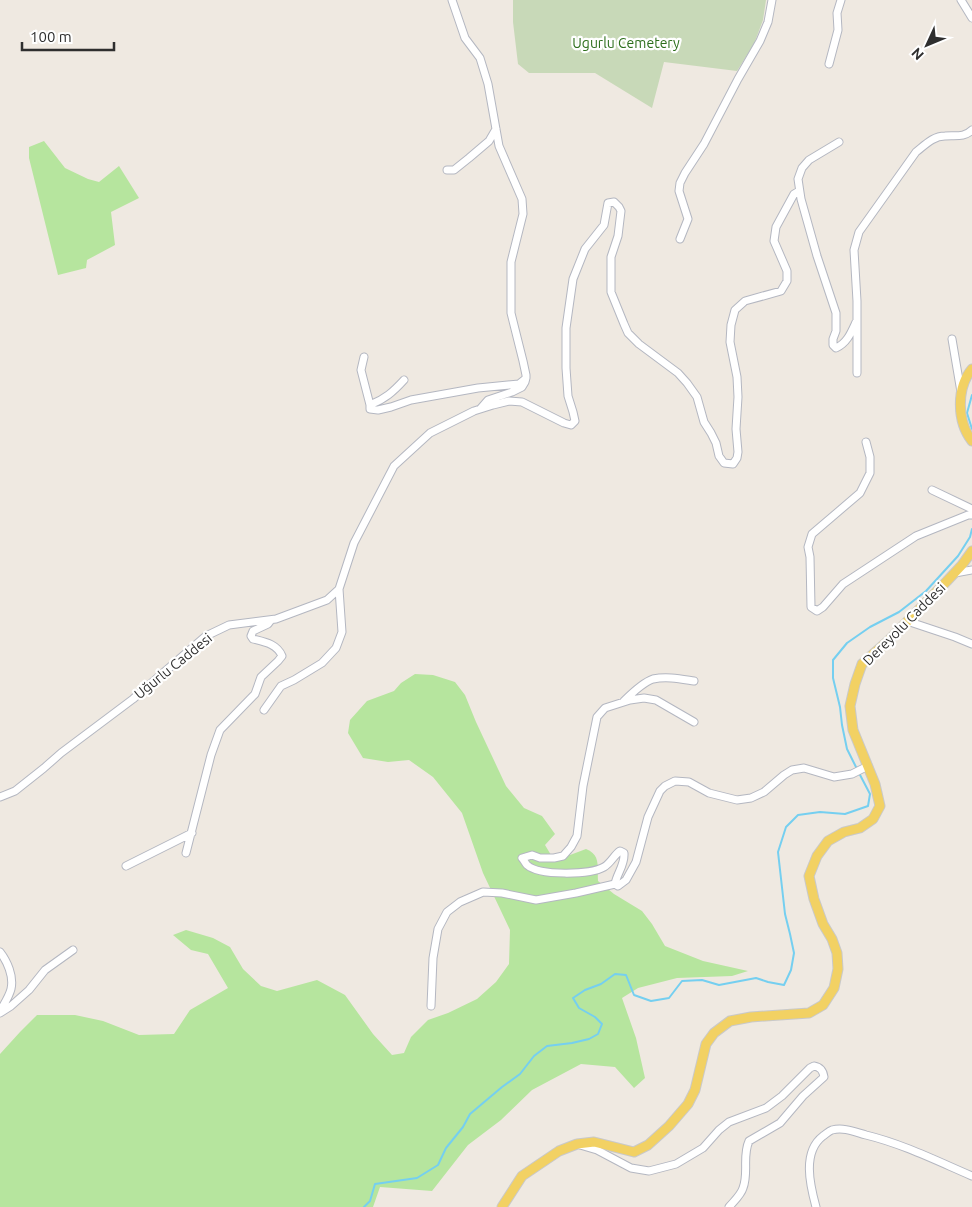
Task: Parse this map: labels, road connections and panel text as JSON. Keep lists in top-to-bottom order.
{
  "streets": {
    "main road": ["Dereyolu Caddesi"],
    "street": ["Uğurlu Caddesi"]
  },
  "parks": ["Ugurlu Cemetery"],
  "scale_bar": "100 m",
  "north": "bottom left"
}
